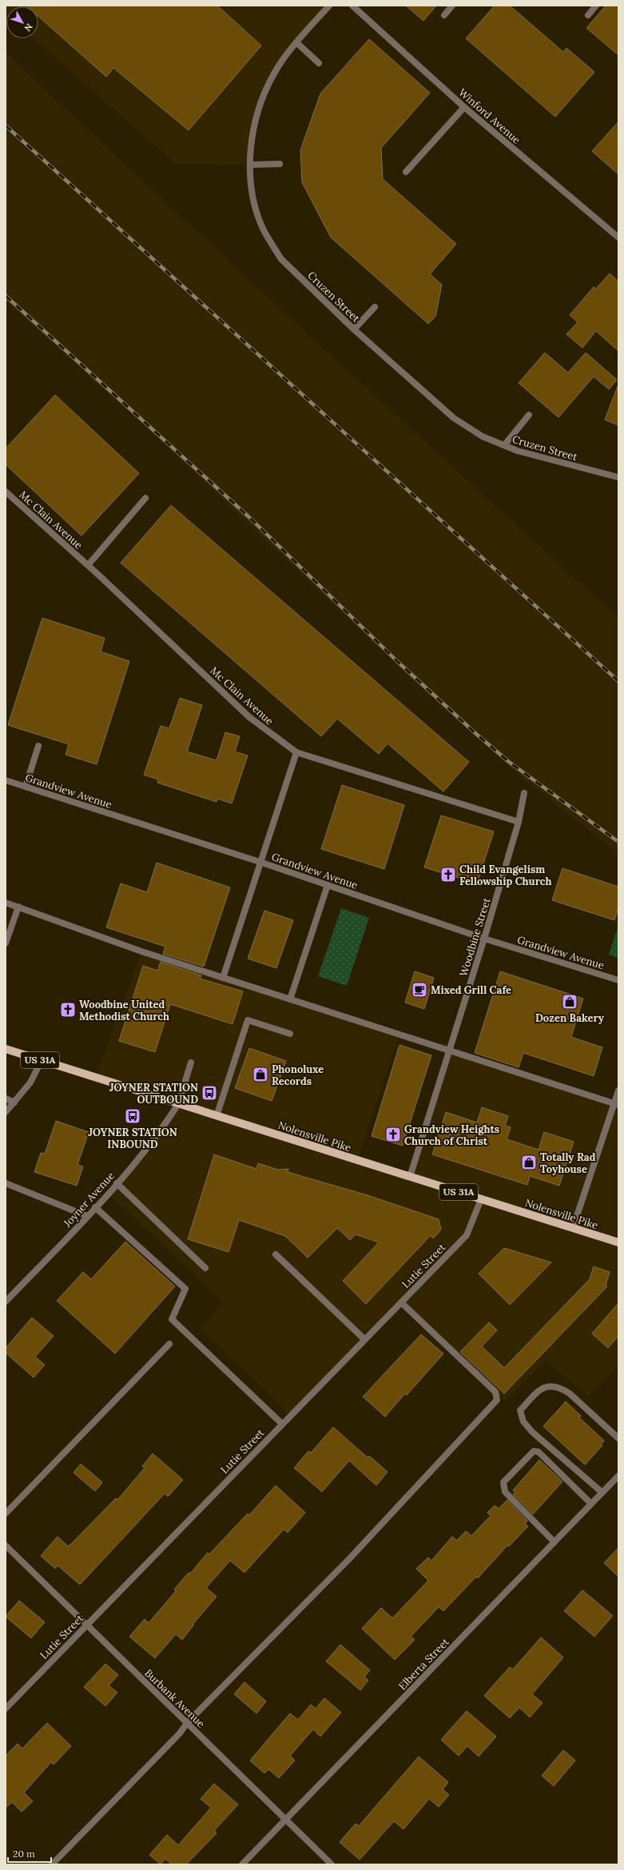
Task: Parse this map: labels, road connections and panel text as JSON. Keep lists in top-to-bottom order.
{
  "streets": {
    "main road": ["US 31A", "Nolensville Pike"],
    "street": [
      "Winford Avenue",
      "Cruzen Street",
      "Mc Clain Avenue",
      "Grandview Avenue",
      "Woodbine Street",
      "Joyner Avenue",
      "Lutie Street",
      "Elberta Street",
      "Burbank Avenue"
    ]
  },
  "crossings": [
    ["Mc Clain Avenue", "Woodbine Street"],
    ["Grandview Avenue", "Woodbine Street"],
    ["Woodbine Street", "Nolensville Pike"],
    ["Nolensville Pike", "Joyner Avenue"],
    ["Nolensville Pike", "Lutie Street"],
    ["Lutie Street", "Burbank Avenue"],
    ["Elberta Street", "Burbank Avenue"]
  ],
  "places": {
    "church": ["Child Evangelism Fellowship Church", "Woodbine United Methodist Church", "Grandview Heights Church of Christ"],
    "cafe": ["Mixed Grill Cafe"],
    "shop": ["Dozen Bakery", "Phonoluxe Records", "Totally Rad Toyhouse"],
    "bus stop": ["JOYNER STATION OUTBOUND", "JOYNER STATION INBOUND"]
  },
  "scale_bar": "20 m",
  "north": "bottom right"
}
